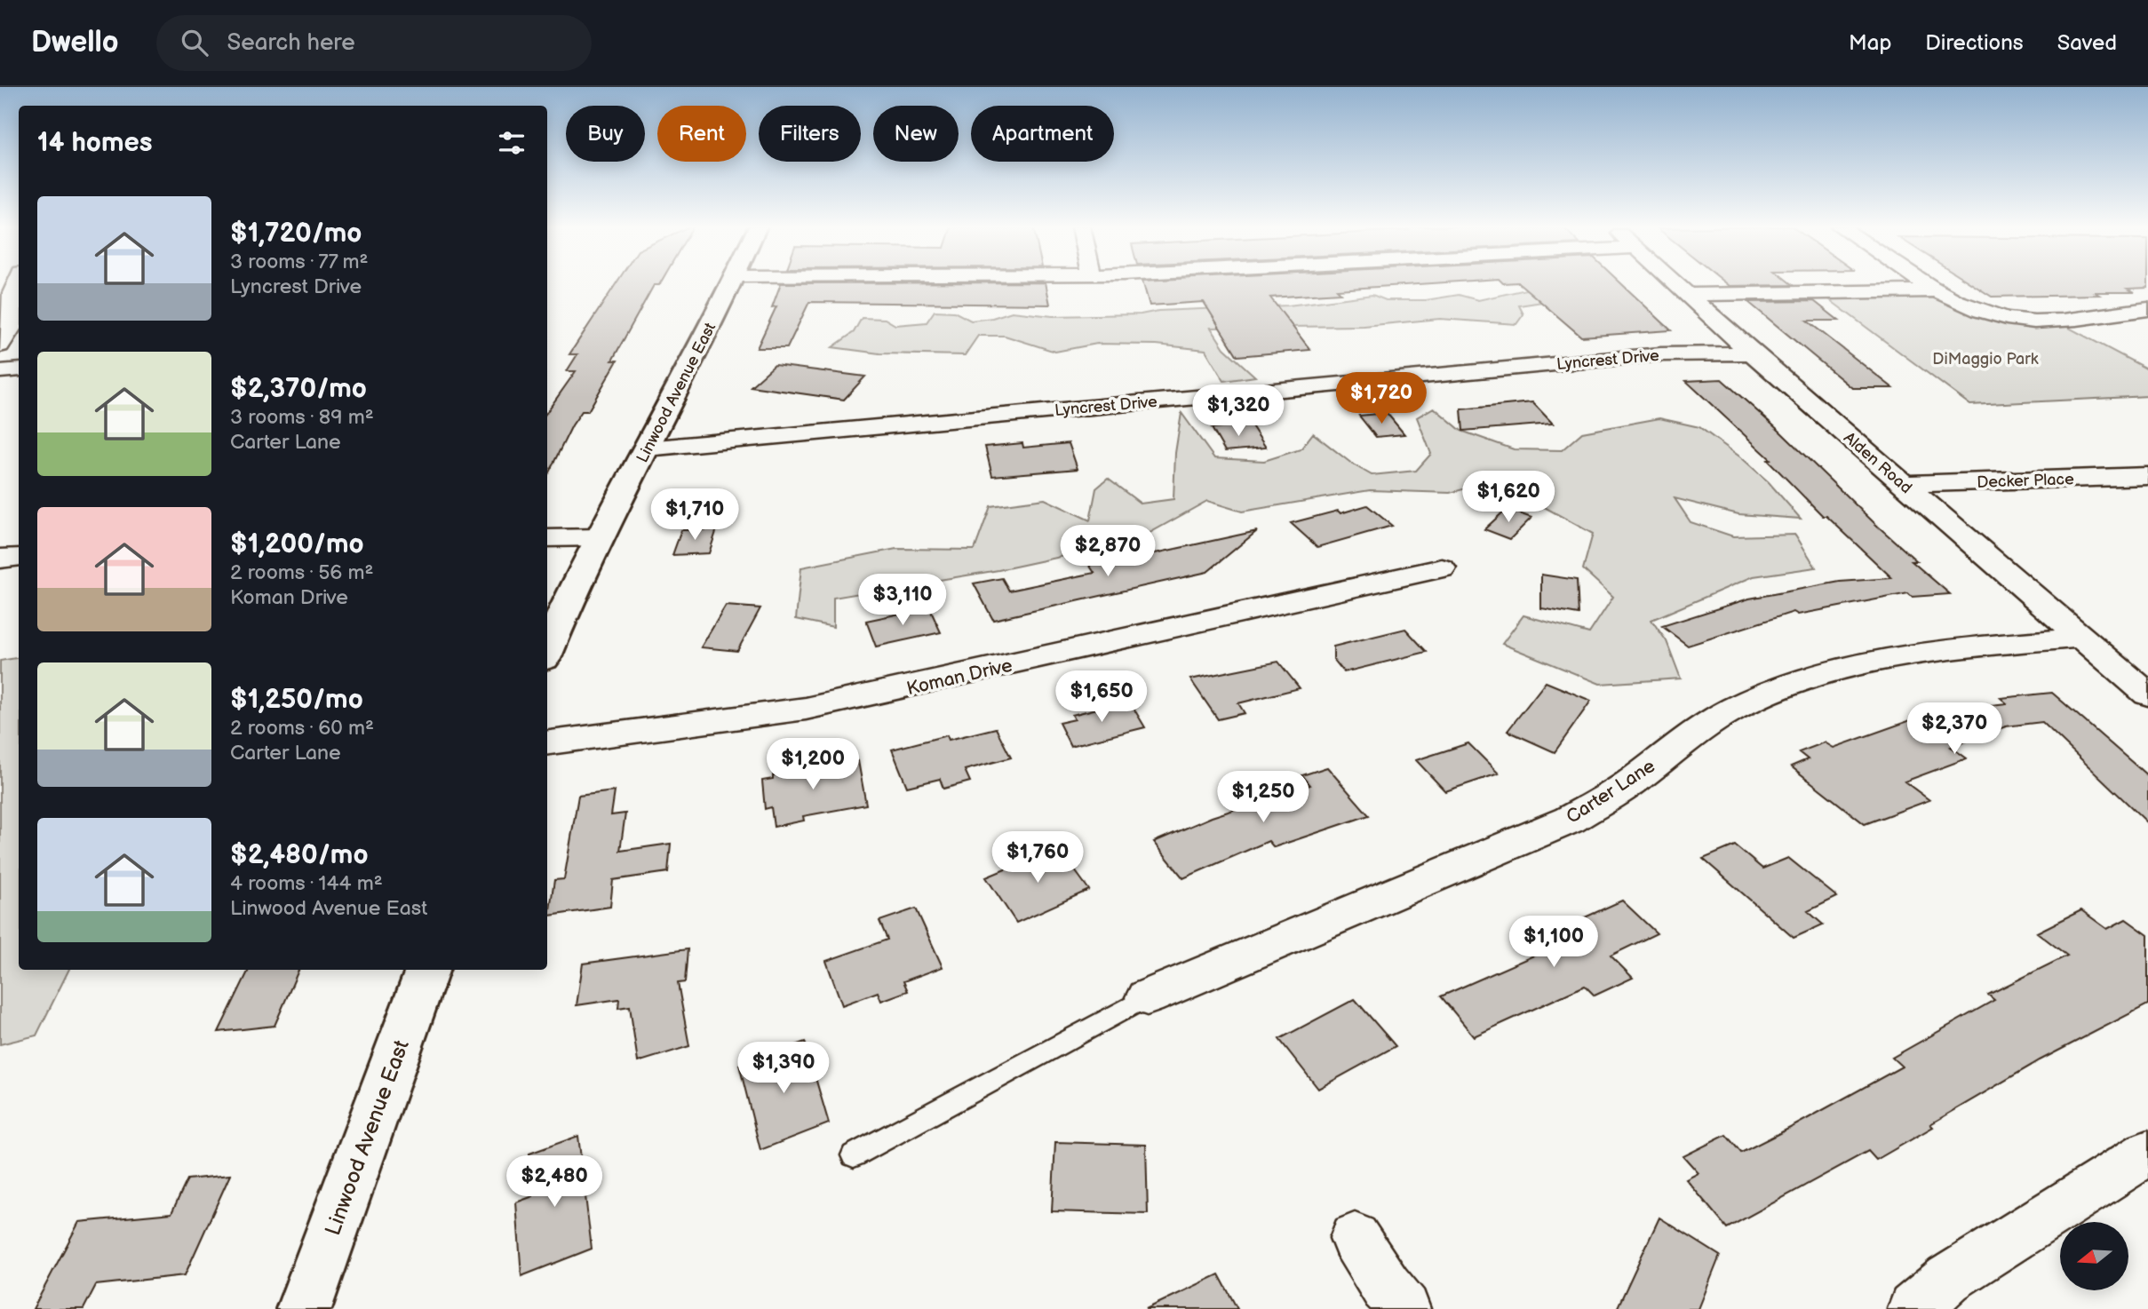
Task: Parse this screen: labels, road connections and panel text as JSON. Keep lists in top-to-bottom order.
{
  "streets": {
    "main road": ["Linwood Avenue East"],
    "street": [
      "Lyncrest Drive",
      "Alden Road",
      "Decker Place",
      "Koman Drive",
      "Carter Lane"
    ]
  },
  "crossings": [
    ["Lyncrest Drive", "Linwood Avenue East"],
    ["Lyncrest Drive", "Alden Road"],
    ["Alden Road", "Decker Place"],
    ["Alden Road", "Carter Lane"]
  ],
  "parks": ["DiMaggio Park"],
  "north": "left",
  "page": {
    "header": "Dwello",
    "search": "Search here",
    "nav": ["Map", "Directions", "Saved"],
    "chip": [
      "Buy",
      "Rent",
      "Filters",
      "New",
      "Apartment"
    ],
    "heading": "14 homes",
    "list": [
      {
        "name": "$1,720/mo",
        "note": "3 rooms · 77 m² · Lyncrest Drive"
      },
      {
        "name": "$2,370/mo",
        "note": "3 rooms · 89 m² · Carter Lane"
      },
      {
        "name": "$1,200/mo",
        "note": "2 rooms · 56 m² · Koman Drive"
      },
      {
        "name": "$1,250/mo",
        "note": "2 rooms · 60 m² · Carter Lane"
      },
      {
        "name": "$2,480/mo",
        "note": "4 rooms · 144 m² · Linwood Avenue East"
      }
    ],
    "price": [
      "$1,720",
      "$1,320",
      "$1,620",
      "$1,710",
      "$2,870",
      "$3,110",
      "$1,650",
      "$2,370",
      "$1,200",
      "$1,250",
      "$1,760",
      "$1,100",
      "$1,390",
      "$2,480"
    ]
  }
}
